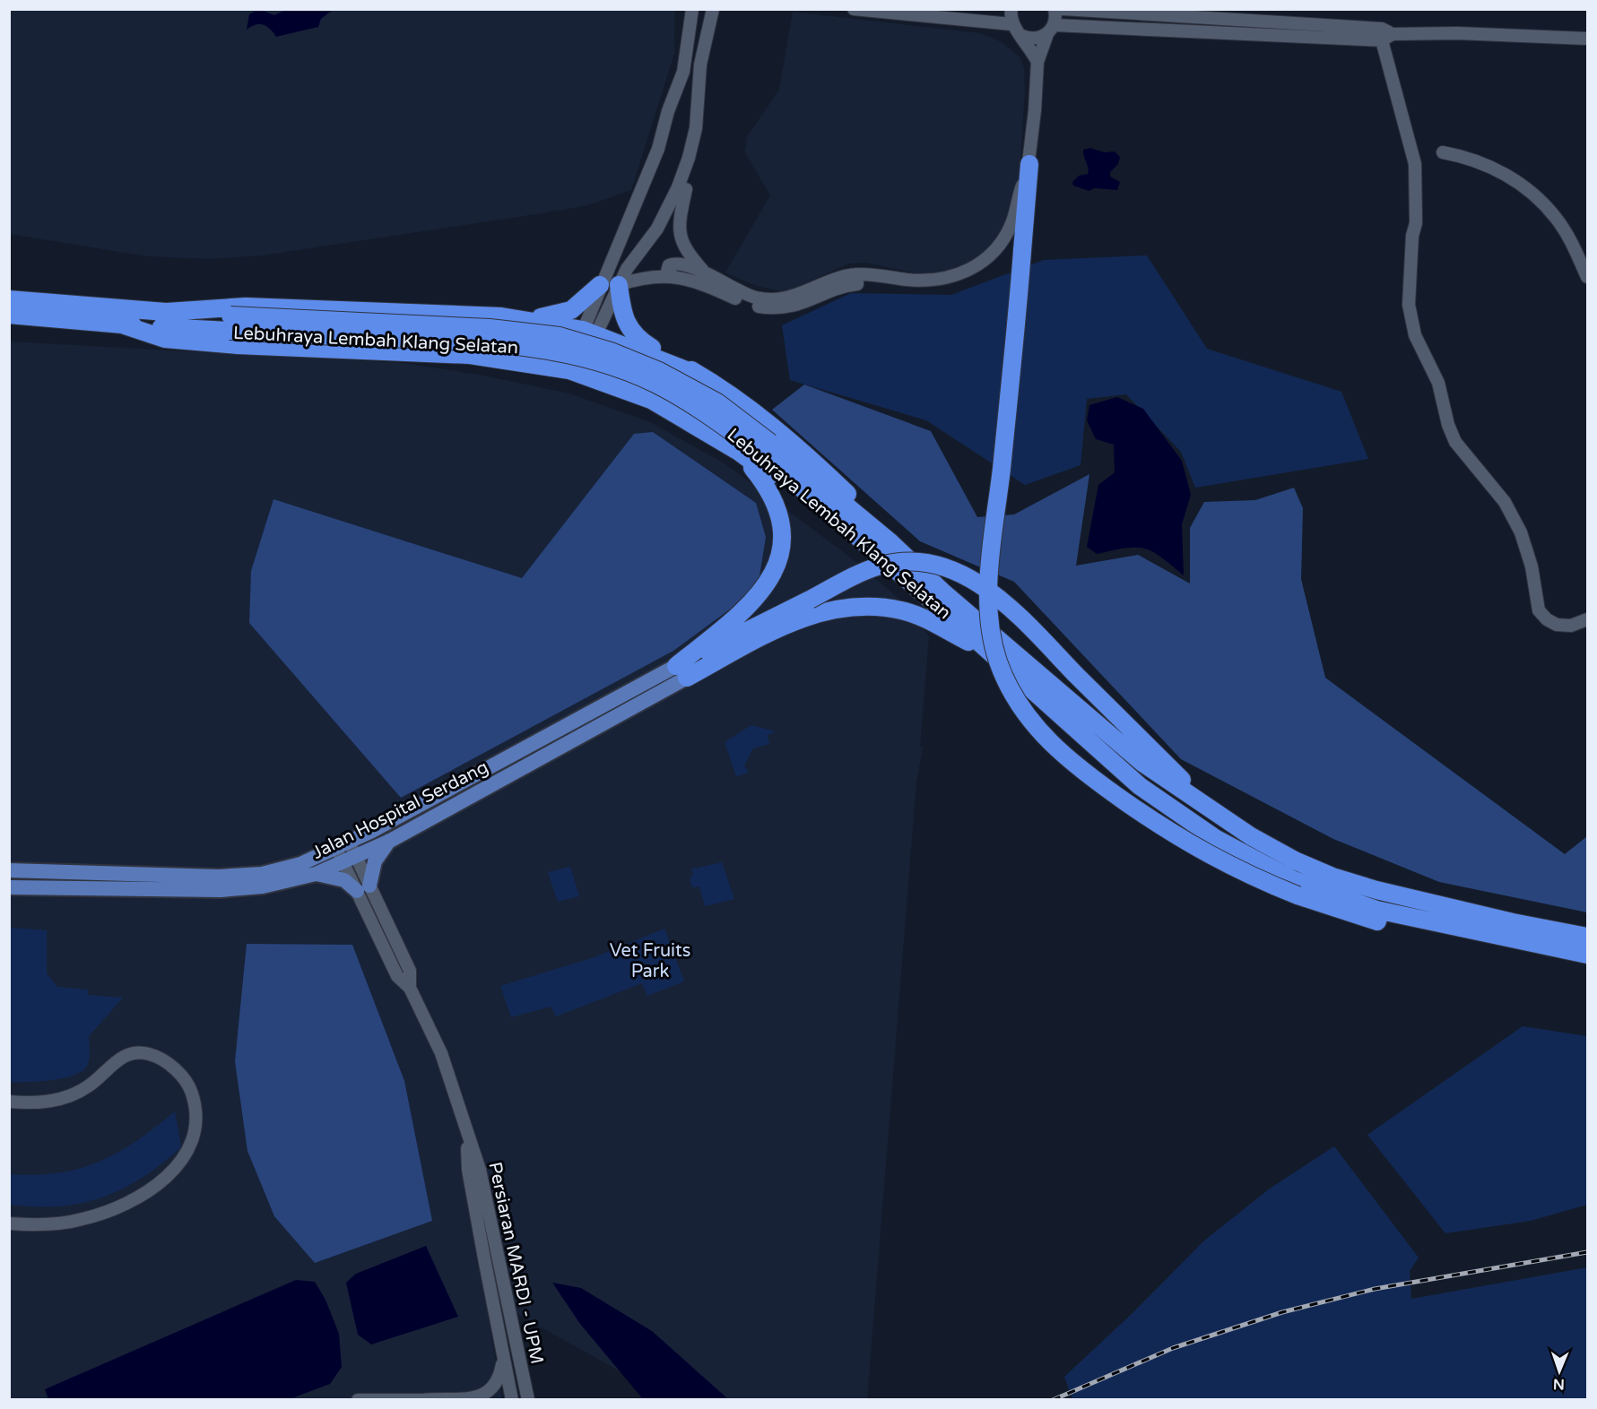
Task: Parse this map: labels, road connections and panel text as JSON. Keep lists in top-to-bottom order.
{
  "streets": {
    "highway": ["Lebuhraya Lembah Klang Selatan"],
    "main road": ["Jalan Hospital Serdang"],
    "street": ["Persiaran MARDI - UPM"]
  },
  "crossings": [
    ["Jalan Hospital Serdang", "Persiaran MARDI - UPM"]
  ],
  "parks": ["Vet Fruits Park"],
  "north": "bottom"
}
